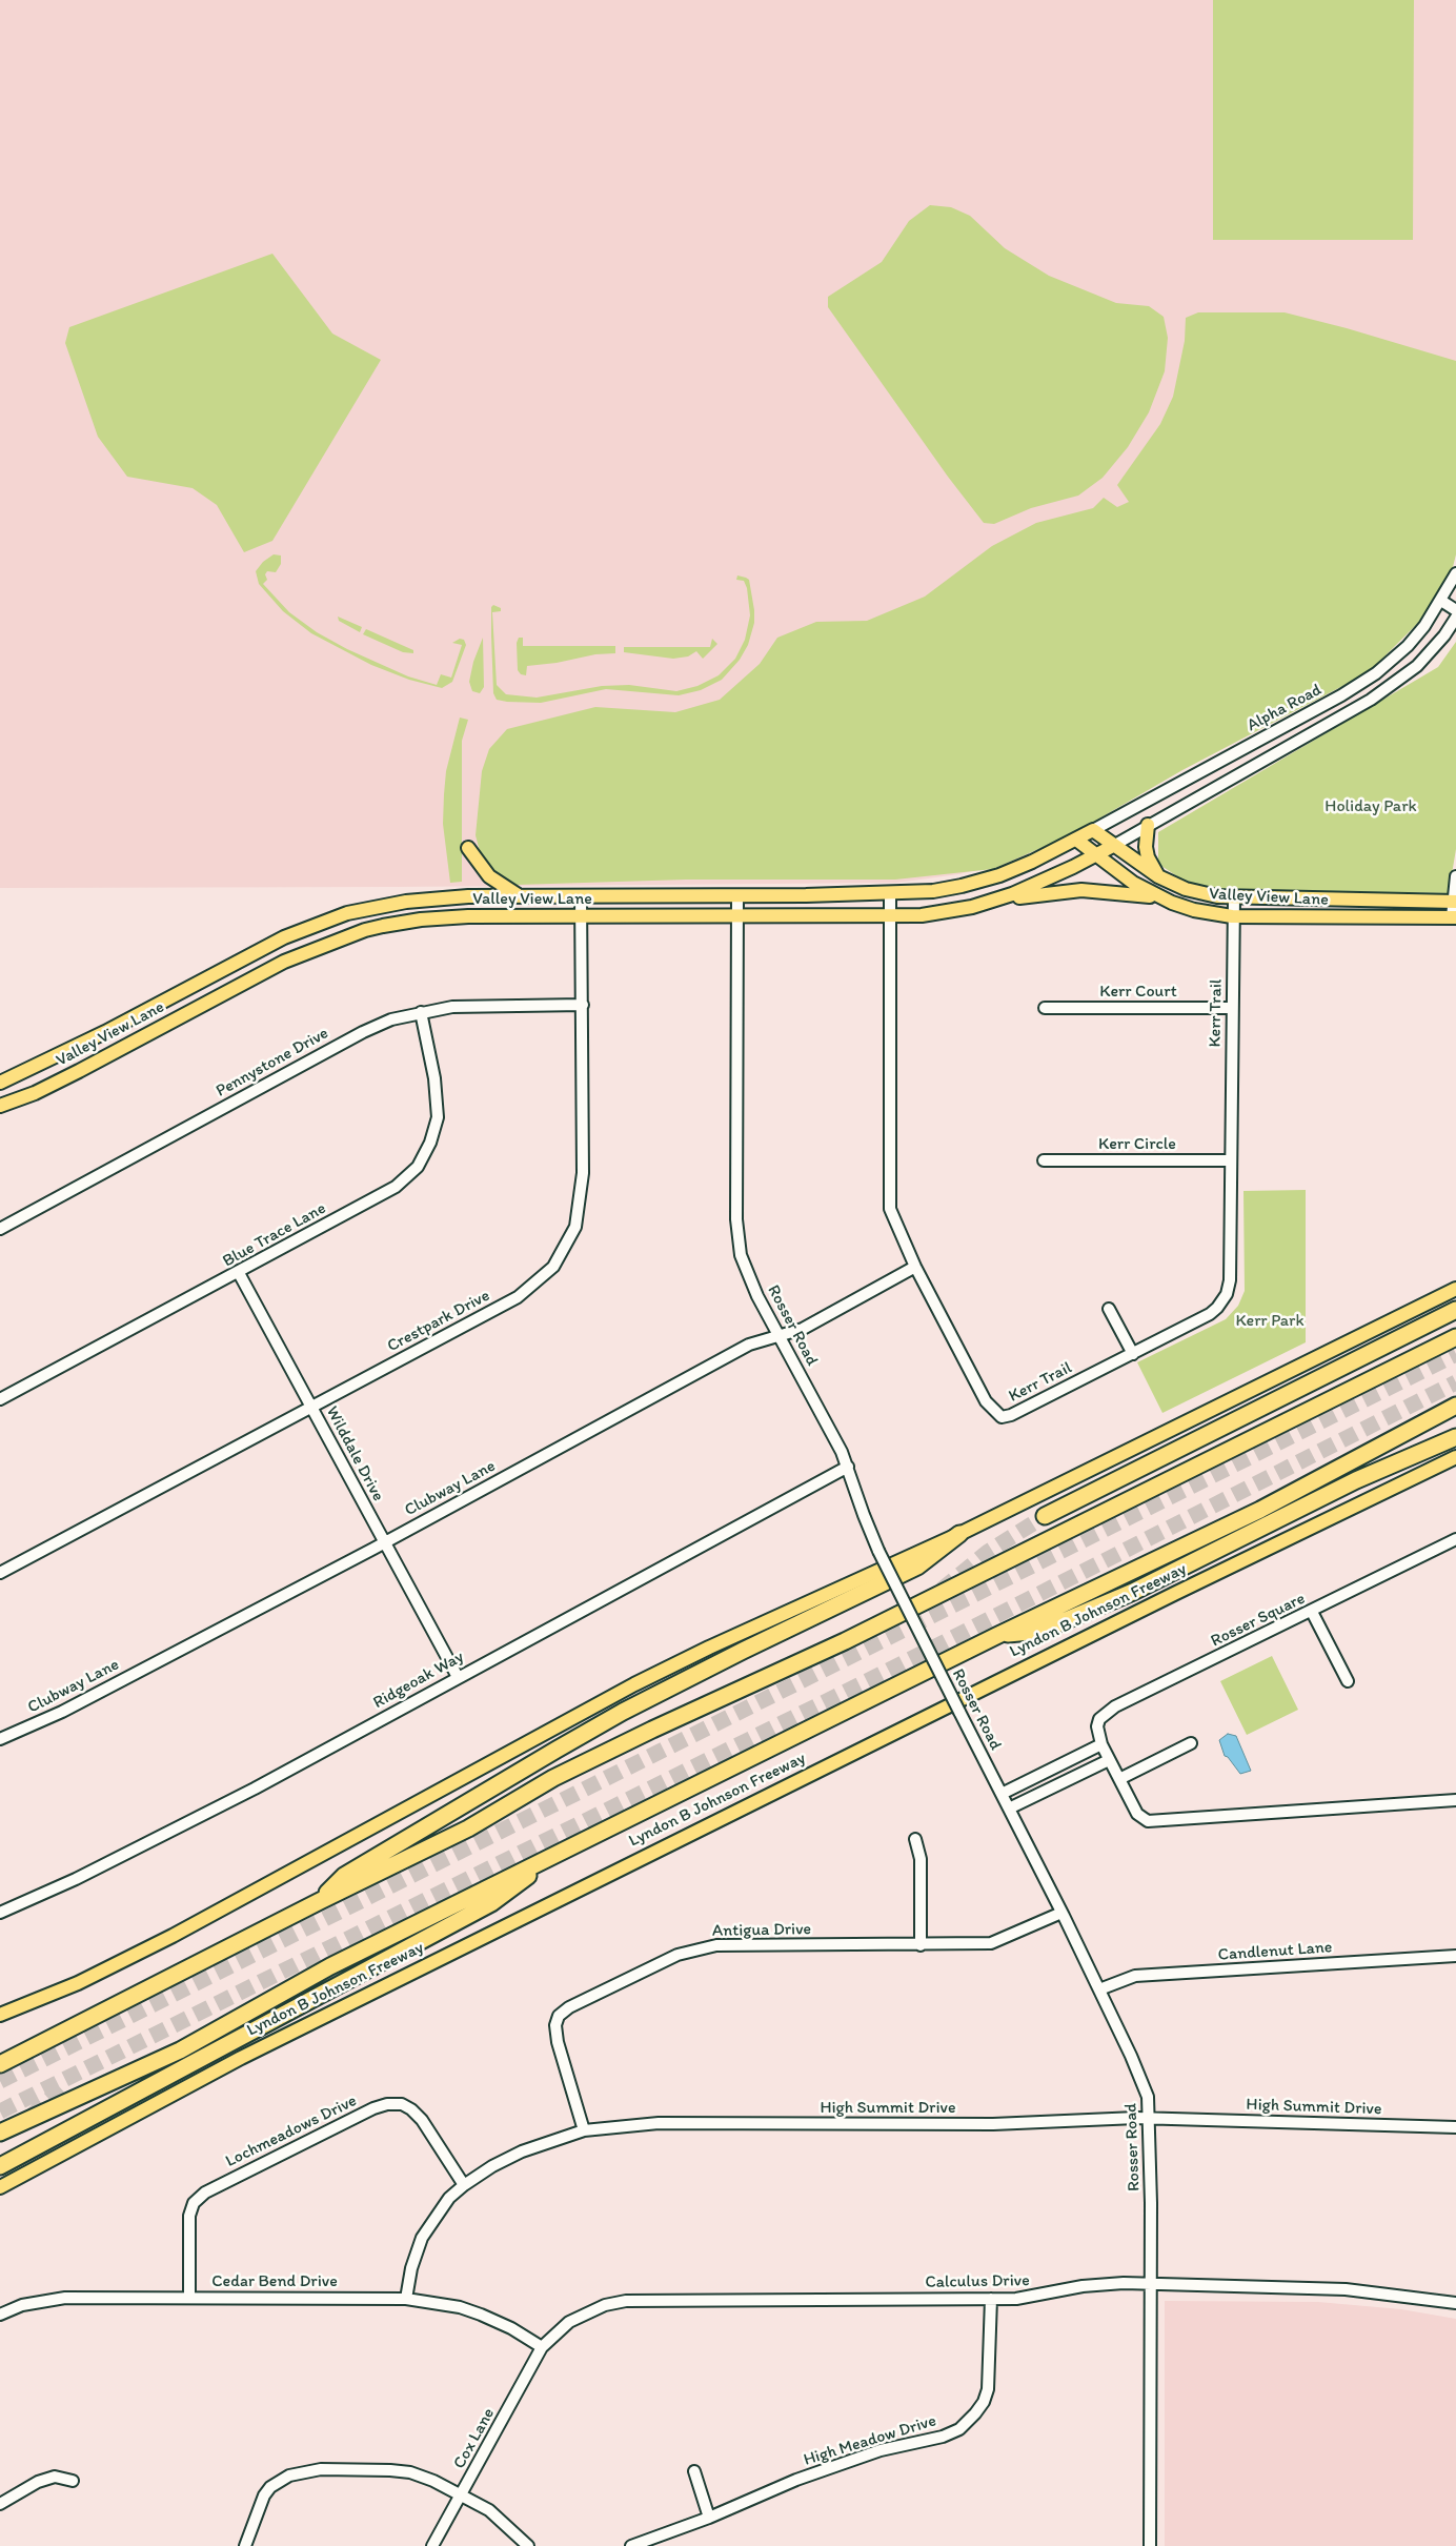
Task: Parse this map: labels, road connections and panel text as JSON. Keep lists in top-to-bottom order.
{
  "streets": {
    "highway": ["Lyndon B Johnson Freeway"],
    "main road": ["Valley View Lane"],
    "street": [
      "Alpha Road",
      "Kerr Court",
      "Kerr Trail",
      "Pennystone Drive",
      "Kerr Circle",
      "Blue Trace Lane",
      "Crestpark Drive",
      "Rosser Road",
      "Wilddale Drive",
      "Clubway Lane",
      "Rosser Square",
      "Ridgeoak Way",
      "Antigua Drive",
      "Candlenut Lane",
      "High Summit Drive",
      "Lochmeadows Drive",
      "Cedar Bend Drive",
      "Calculus Drive",
      "Cox Lane",
      "High Meadow Drive"
    ]
  },
  "crossings": [
    ["Alpha Road", "Valley View Lane"],
    ["Valley View Lane", "Kerr Trail"],
    ["Valley View Lane", "Crestpark Drive"],
    ["Valley View Lane", "Rosser Road"],
    ["Kerr Court", "Kerr Trail"],
    ["Kerr Trail", "Kerr Circle"],
    ["Kerr Trail", "Clubway Lane"],
    ["Pennystone Drive", "Blue Trace Lane"],
    ["Pennystone Drive", "Crestpark Drive"],
    ["Blue Trace Lane", "Wilddale Drive"],
    ["Crestpark Drive", "Wilddale Drive"],
    ["Rosser Road", "Clubway Lane"],
    ["Rosser Road", "Ridgeoak Way"],
    ["Rosser Road", "Antigua Drive"],
    ["Rosser Road", "Candlenut Lane"],
    ["Rosser Road", "High Summit Drive"],
    ["Rosser Road", "Calculus Drive"],
    ["Wilddale Drive", "Clubway Lane"],
    ["Wilddale Drive", "Ridgeoak Way"],
    ["Antigua Drive", "High Summit Drive"],
    ["High Summit Drive", "Lochmeadows Drive"],
    ["High Summit Drive", "Cedar Bend Drive"],
    ["Lochmeadows Drive", "Cedar Bend Drive"],
    ["Cedar Bend Drive", "Calculus Drive"],
    ["Cedar Bend Drive", "Cox Lane"],
    ["Calculus Drive", "Cox Lane"],
    ["Calculus Drive", "High Meadow Drive"]
  ],
  "parks": ["Holiday Park", "Kerr Park"]
}
